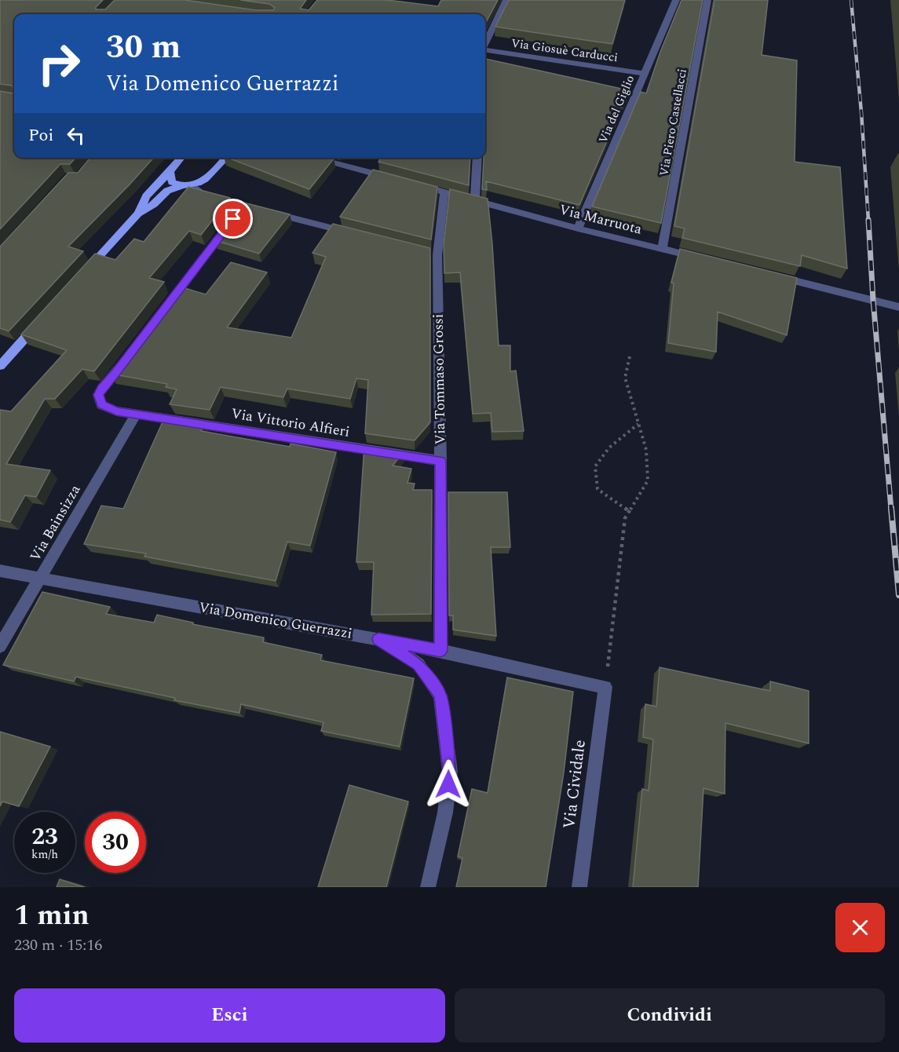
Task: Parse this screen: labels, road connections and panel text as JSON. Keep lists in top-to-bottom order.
{
  "streets": {
    "street": [
      "Via Giosuè Carducci",
      "Via del Giglio",
      "Via Piero Castellacci",
      "Via Marruota",
      "Via Tommaso Grossi",
      "Via Vittorio Alfieri",
      "Via Bainsizza",
      "Via Domenico Guerrazzi",
      "Via Cividale"
    ]
  },
  "crossings": [
    ["Via Giosuè Carducci", "Via del Giglio"],
    ["Via del Giglio", "Via Marruota"],
    ["Via Piero Castellacci", "Via Marruota"],
    ["Via Marruota", "Via Tommaso Grossi"],
    ["Via Tommaso Grossi", "Via Vittorio Alfieri"],
    ["Via Tommaso Grossi", "Via Domenico Guerrazzi"],
    ["Via Vittorio Alfieri", "Via Bainsizza"],
    ["Via Bainsizza", "Via Domenico Guerrazzi"],
    ["Via Domenico Guerrazzi", "Via Cividale"]
  ],
  "page": {
    "turn": ["30 m", "Via Domenico Guerrazzi"],
    "then": "Poi",
    "speed": "23 km/h",
    "limit": "30",
    "heading": ["1 min", "230 m · 15:16"],
    "buttons": ["Esci", "Condividi"]
  }
}
